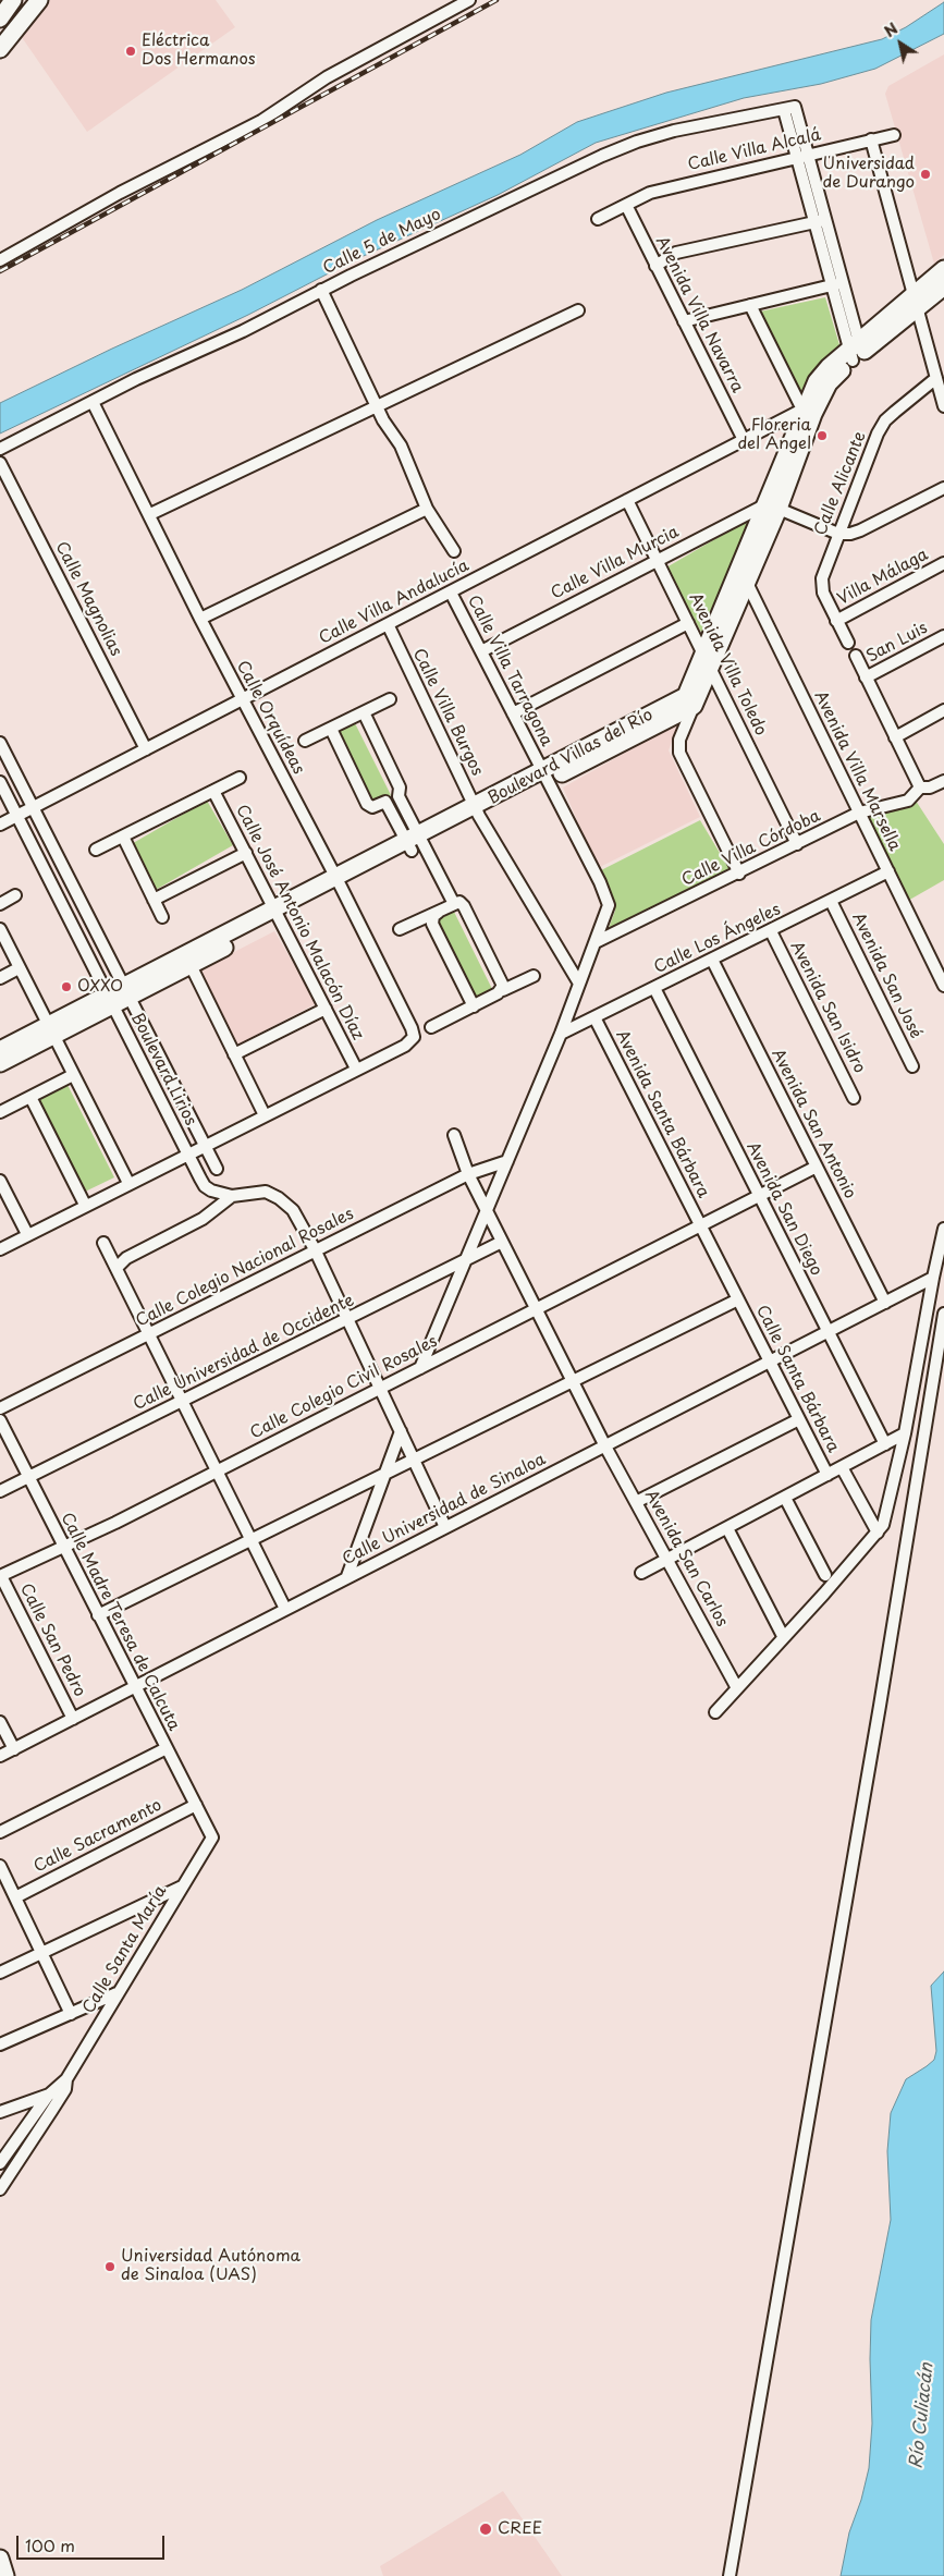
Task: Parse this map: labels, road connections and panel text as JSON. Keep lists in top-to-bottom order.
{
  "streets": {
    "street": [
      "Calle Villa Alcalá",
      "Calle 5 de Mayo",
      "Avenida Villa Navarra",
      "Calle Alicante",
      "Calle Villa Murcia",
      "Villa Málaga",
      "Calle Magnolias",
      "Calle Villa Andalucía",
      "San Luis",
      "Avenida Villa Toledo",
      "Calle Villa Tarragona",
      "Calle Villa Burgos",
      "Calle Orquídeas",
      "Boulevard Villas del Río",
      "Avenida Villa Marsella",
      "Calle Villa Córdoba",
      "Calle José Antonio Malacón Díaz",
      "Calle Los Ángeles",
      "Avenida San José",
      "Avenida San Isidro",
      "Boulevard Lirios",
      "Avenida Santa Bárbara",
      "Avenida San Antonio",
      "Avenida San Diego",
      "Calle Colegio Nacional Rosales",
      "Calle Universidad de Occidente",
      "Calle Santa Bárbara",
      "Calle Colegio Civil Rosales",
      "Calle Universidad de Sinaloa",
      "Avenida San Carlos",
      "Calle Madre Teresa de Calcuta",
      "Calle San Pedro",
      "Calle Sacramento",
      "Calle Santa María"
    ]
  },
  "crossings": [
    ["Calle Villa Alcalá", "Calle 5 de Mayo"],
    ["Calle Villa Alcalá", "Avenida Villa Navarra"],
    ["Calle 5 de Mayo", "Calle Orquídeas"],
    ["Avenida Villa Navarra", "Calle Villa Andalucía"],
    ["Calle Alicante", "Villa Málaga"],
    ["Calle Villa Murcia", "Avenida Villa Toledo"],
    ["Calle Villa Murcia", "Calle Villa Tarragona"],
    ["Calle Villa Murcia", "Boulevard Villas del Río"],
    ["Calle Magnolias", "Calle Villa Andalucía"],
    ["Calle Villa Andalucía", "Avenida Villa Toledo"],
    ["Calle Villa Andalucía", "Calle Villa Tarragona"],
    ["Calle Villa Andalucía", "Calle Villa Burgos"],
    ["Calle Villa Andalucía", "Calle Orquídeas"],
    ["Calle Villa Andalucía", "Boulevard Villas del Río"],
    ["Calle Villa Andalucía", "Boulevard Lirios"],
    ["Avenida Villa Toledo", "Boulevard Villas del Río"],
    ["Avenida Villa Toledo", "Calle Villa Córdoba"],
    ["Calle Villa Tarragona", "Calle Villa Burgos"],
    ["Calle Villa Tarragona", "Boulevard Villas del Río"],
    ["Calle Villa Tarragona", "Calle Villa Córdoba"],
    ["Calle Villa Tarragona", "Calle Los Ángeles"],
    ["Calle Villa Tarragona", "Calle Colegio Nacional Rosales"],
    ["Calle Villa Tarragona", "Calle Universidad de Occidente"],
    ["Calle Villa Tarragona", "Calle Colegio Civil Rosales"],
    ["Calle Villa Tarragona", "Avenida San Carlos"],
    ["Calle Villa Burgos", "Boulevard Villas del Río"],
    ["Calle Orquídeas", "Boulevard Villas del Río"],
    ["Calle Orquídeas", "Calle José Antonio Malacón Díaz"],
    ["Boulevard Villas del Río", "Avenida Villa Marsella"],
    ["Boulevard Villas del Río", "Calle José Antonio Malacón Díaz"],
    ["Boulevard Villas del Río", "Boulevard Lirios"],
    ["Avenida Villa Marsella", "Calle Villa Córdoba"],
    ["Avenida Villa Marsella", "Calle Los Ángeles"],
    ["Calle Los Ángeles", "Avenida San José"],
    ["Calle Los Ángeles", "Avenida San Isidro"],
    ["Calle Los Ángeles", "Avenida Santa Bárbara"],
    ["Calle Los Ángeles", "Avenida San Antonio"],
    ["Calle Los Ángeles", "Avenida San Diego"],
    ["Boulevard Lirios", "Calle Colegio Nacional Rosales"],
    ["Boulevard Lirios", "Calle Universidad de Occidente"],
    ["Boulevard Lirios", "Calle Colegio Civil Rosales"],
    ["Boulevard Lirios", "Calle Universidad de Sinaloa"],
    ["Avenida Santa Bárbara", "Calle Santa Bárbara"],
    ["Avenida Santa Bárbara", "Calle Colegio Civil Rosales"],
    ["Avenida San Antonio", "Calle Colegio Civil Rosales"],
    ["Avenida San Antonio", "Calle Universidad de Sinaloa"],
    ["Avenida San Diego", "Calle Santa Bárbara"],
    ["Avenida San Diego", "Calle Colegio Civil Rosales"],
    ["Avenida San Diego", "Calle Universidad de Sinaloa"],
    ["Calle Colegio Nacional Rosales", "Avenida San Carlos"],
    ["Calle Universidad de Occidente", "Avenida San Carlos"],
    ["Calle Universidad de Occidente", "Calle Madre Teresa de Calcuta"],
    ["Calle Santa Bárbara", "Calle Universidad de Sinaloa"],
    ["Calle Santa Bárbara", "Avenida San Carlos"],
    ["Calle Colegio Civil Rosales", "Avenida San Carlos"],
    ["Calle Colegio Civil Rosales", "Calle Madre Teresa de Calcuta"],
    ["Calle Colegio Civil Rosales", "Calle San Pedro"],
    ["Calle Universidad de Sinaloa", "Avenida San Carlos"],
    ["Calle Universidad de Sinaloa", "Calle Madre Teresa de Calcuta"],
    ["Calle Universidad de Sinaloa", "Calle San Pedro"],
    ["Calle Madre Teresa de Calcuta", "Calle Sacramento"],
    ["Calle Madre Teresa de Calcuta", "Calle Santa María"]
  ],
  "water": ["Río Culiacán"],
  "places": [
    "Eléctrica Dos Hermanos",
    "Universidad de Durango",
    "Floreria del Angel",
    "OXXO",
    "Universidad Autónoma de Sinaloa (UAS)",
    "CREE"
  ],
  "scale_bar": "100 m",
  "north": "top left"
}
